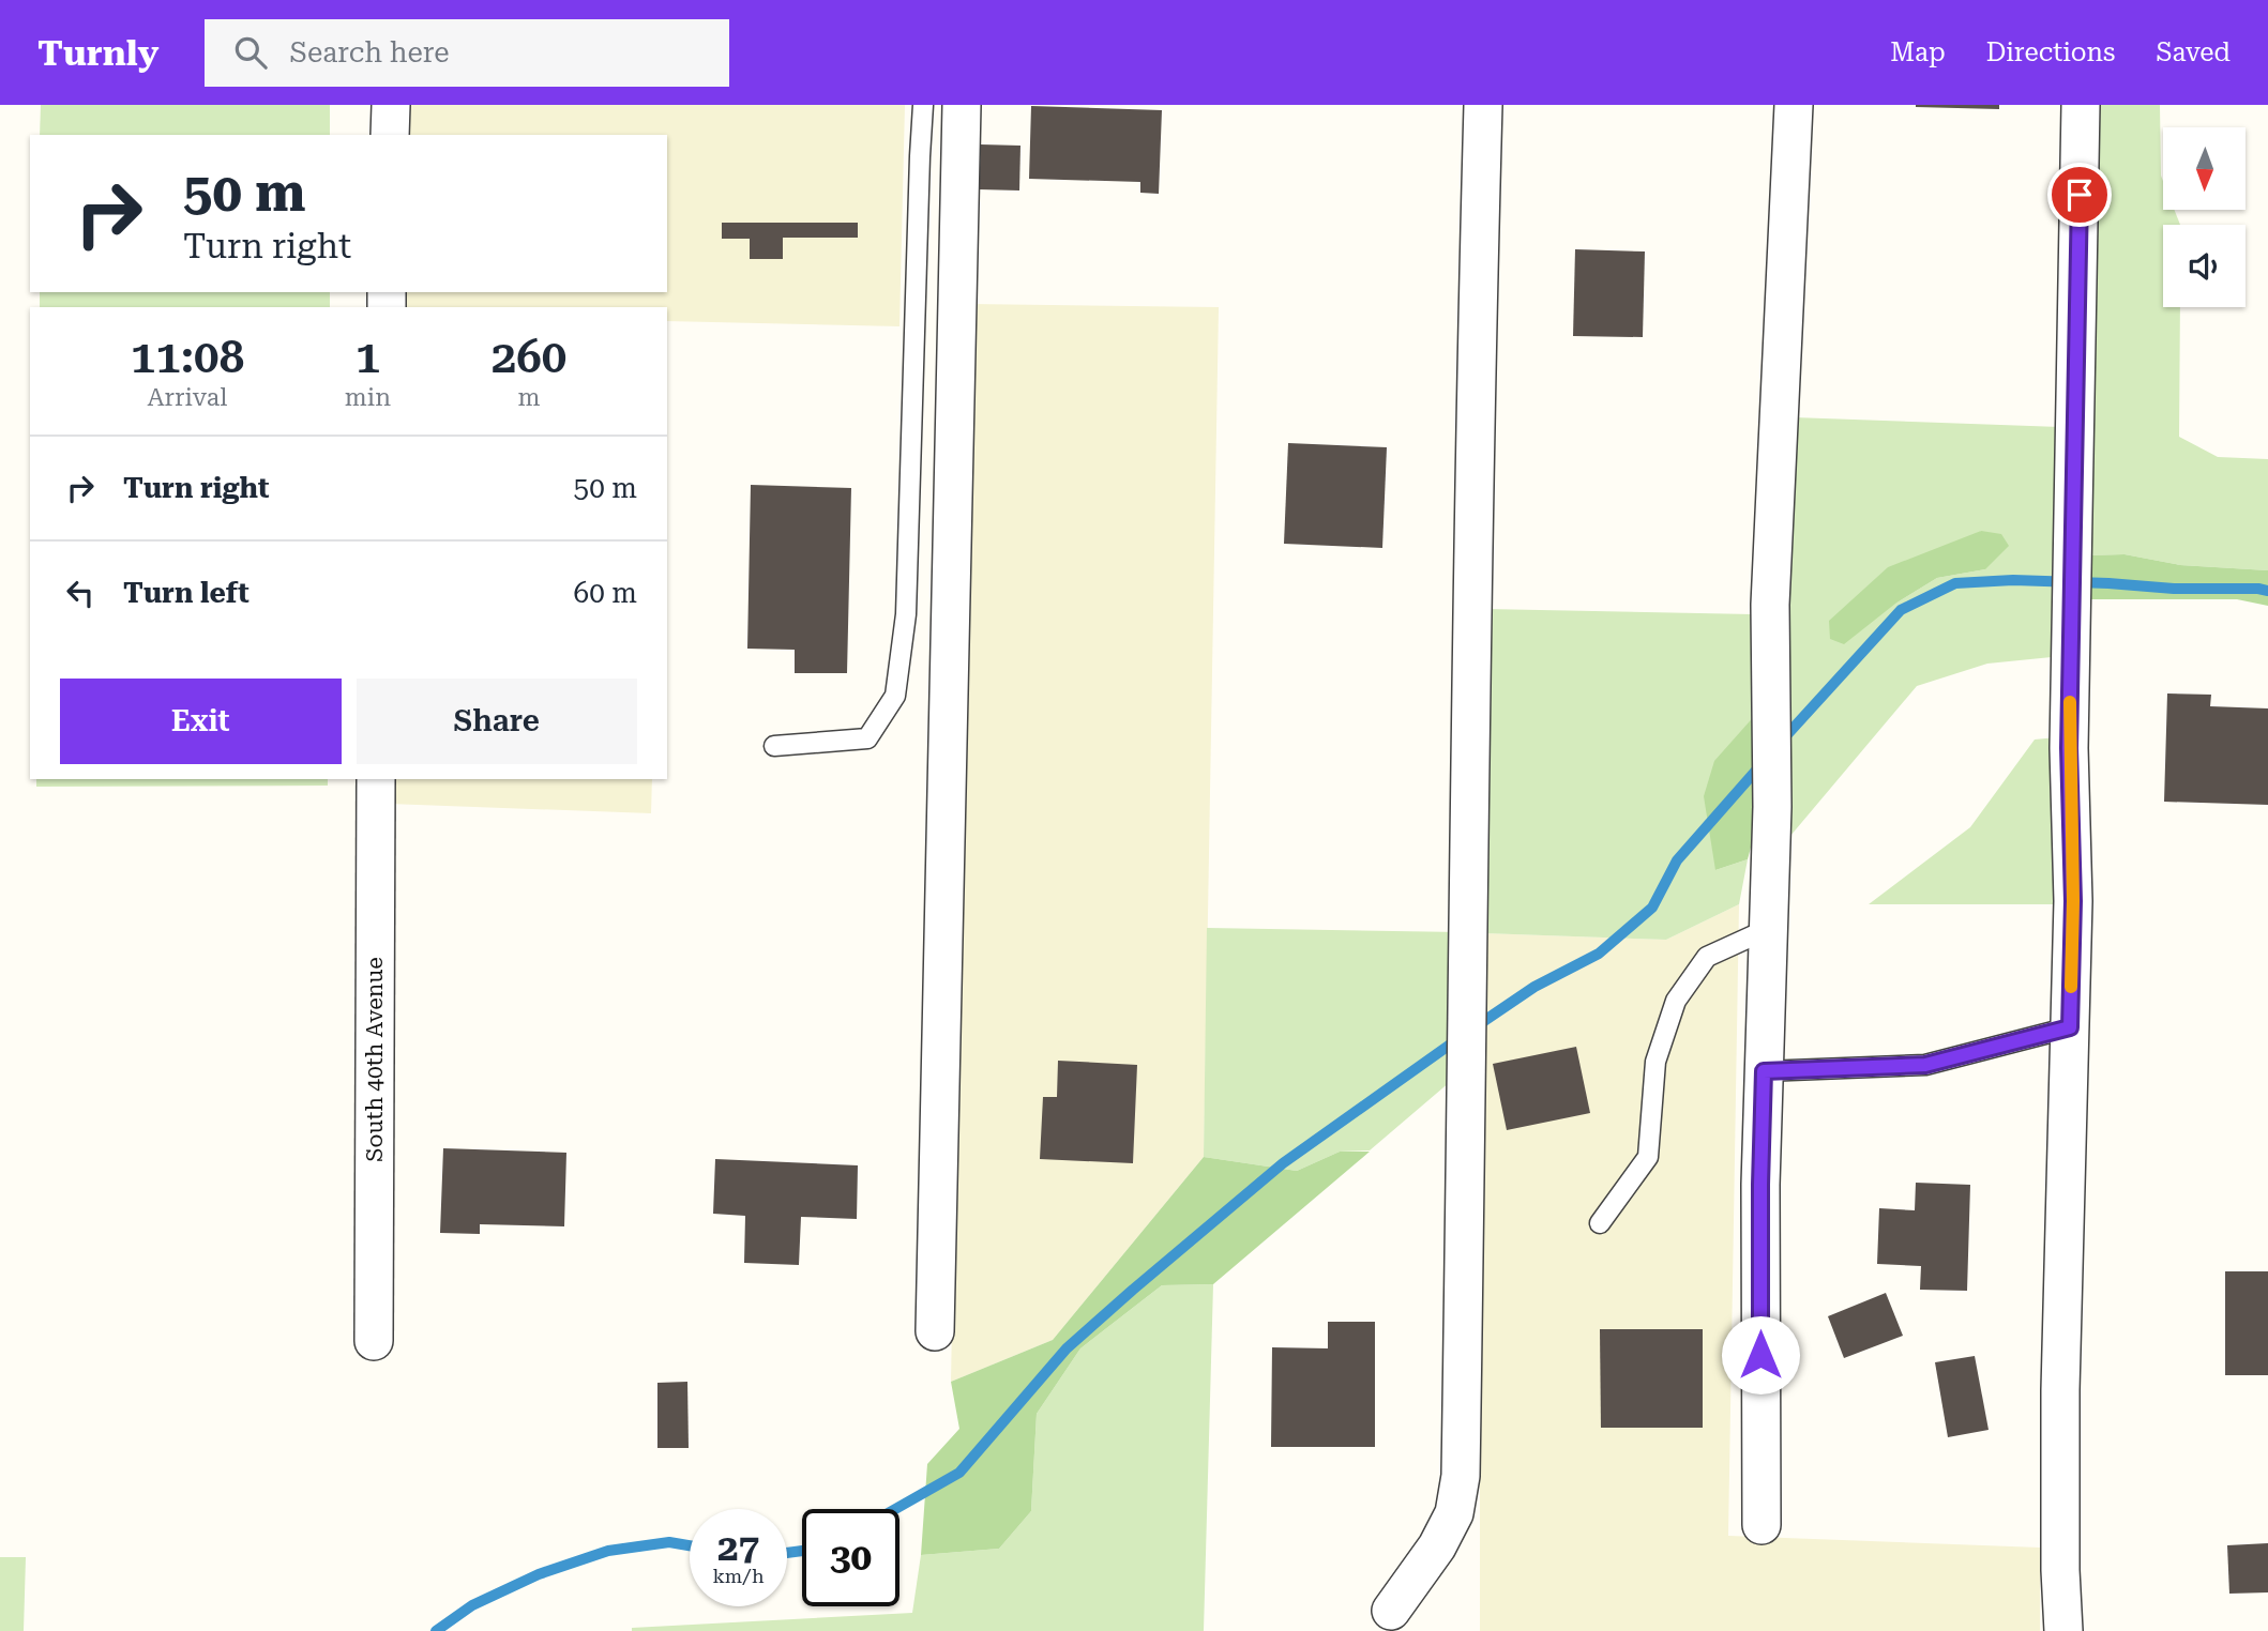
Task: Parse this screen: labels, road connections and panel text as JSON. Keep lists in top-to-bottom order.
{
  "streets": {
    "street": ["South 40th Avenue"]
  },
  "north": "bottom",
  "page": {
    "header": "Turnly",
    "search": "Search here",
    "nav": ["Map", "Directions", "Saved"],
    "turn": ["50 m", "Turn right"],
    "eta": [
      "11:08",
      "Arrival",
      "1",
      "min",
      "260",
      "m"
    ],
    "list": [
      {
        "name": "Turn right",
        "value": "50 m"
      },
      {
        "name": "Turn left",
        "value": "60 m"
      }
    ],
    "buttons": ["Exit", "Share"],
    "speed": "27 km/h",
    "limit": "30"
  }
}
